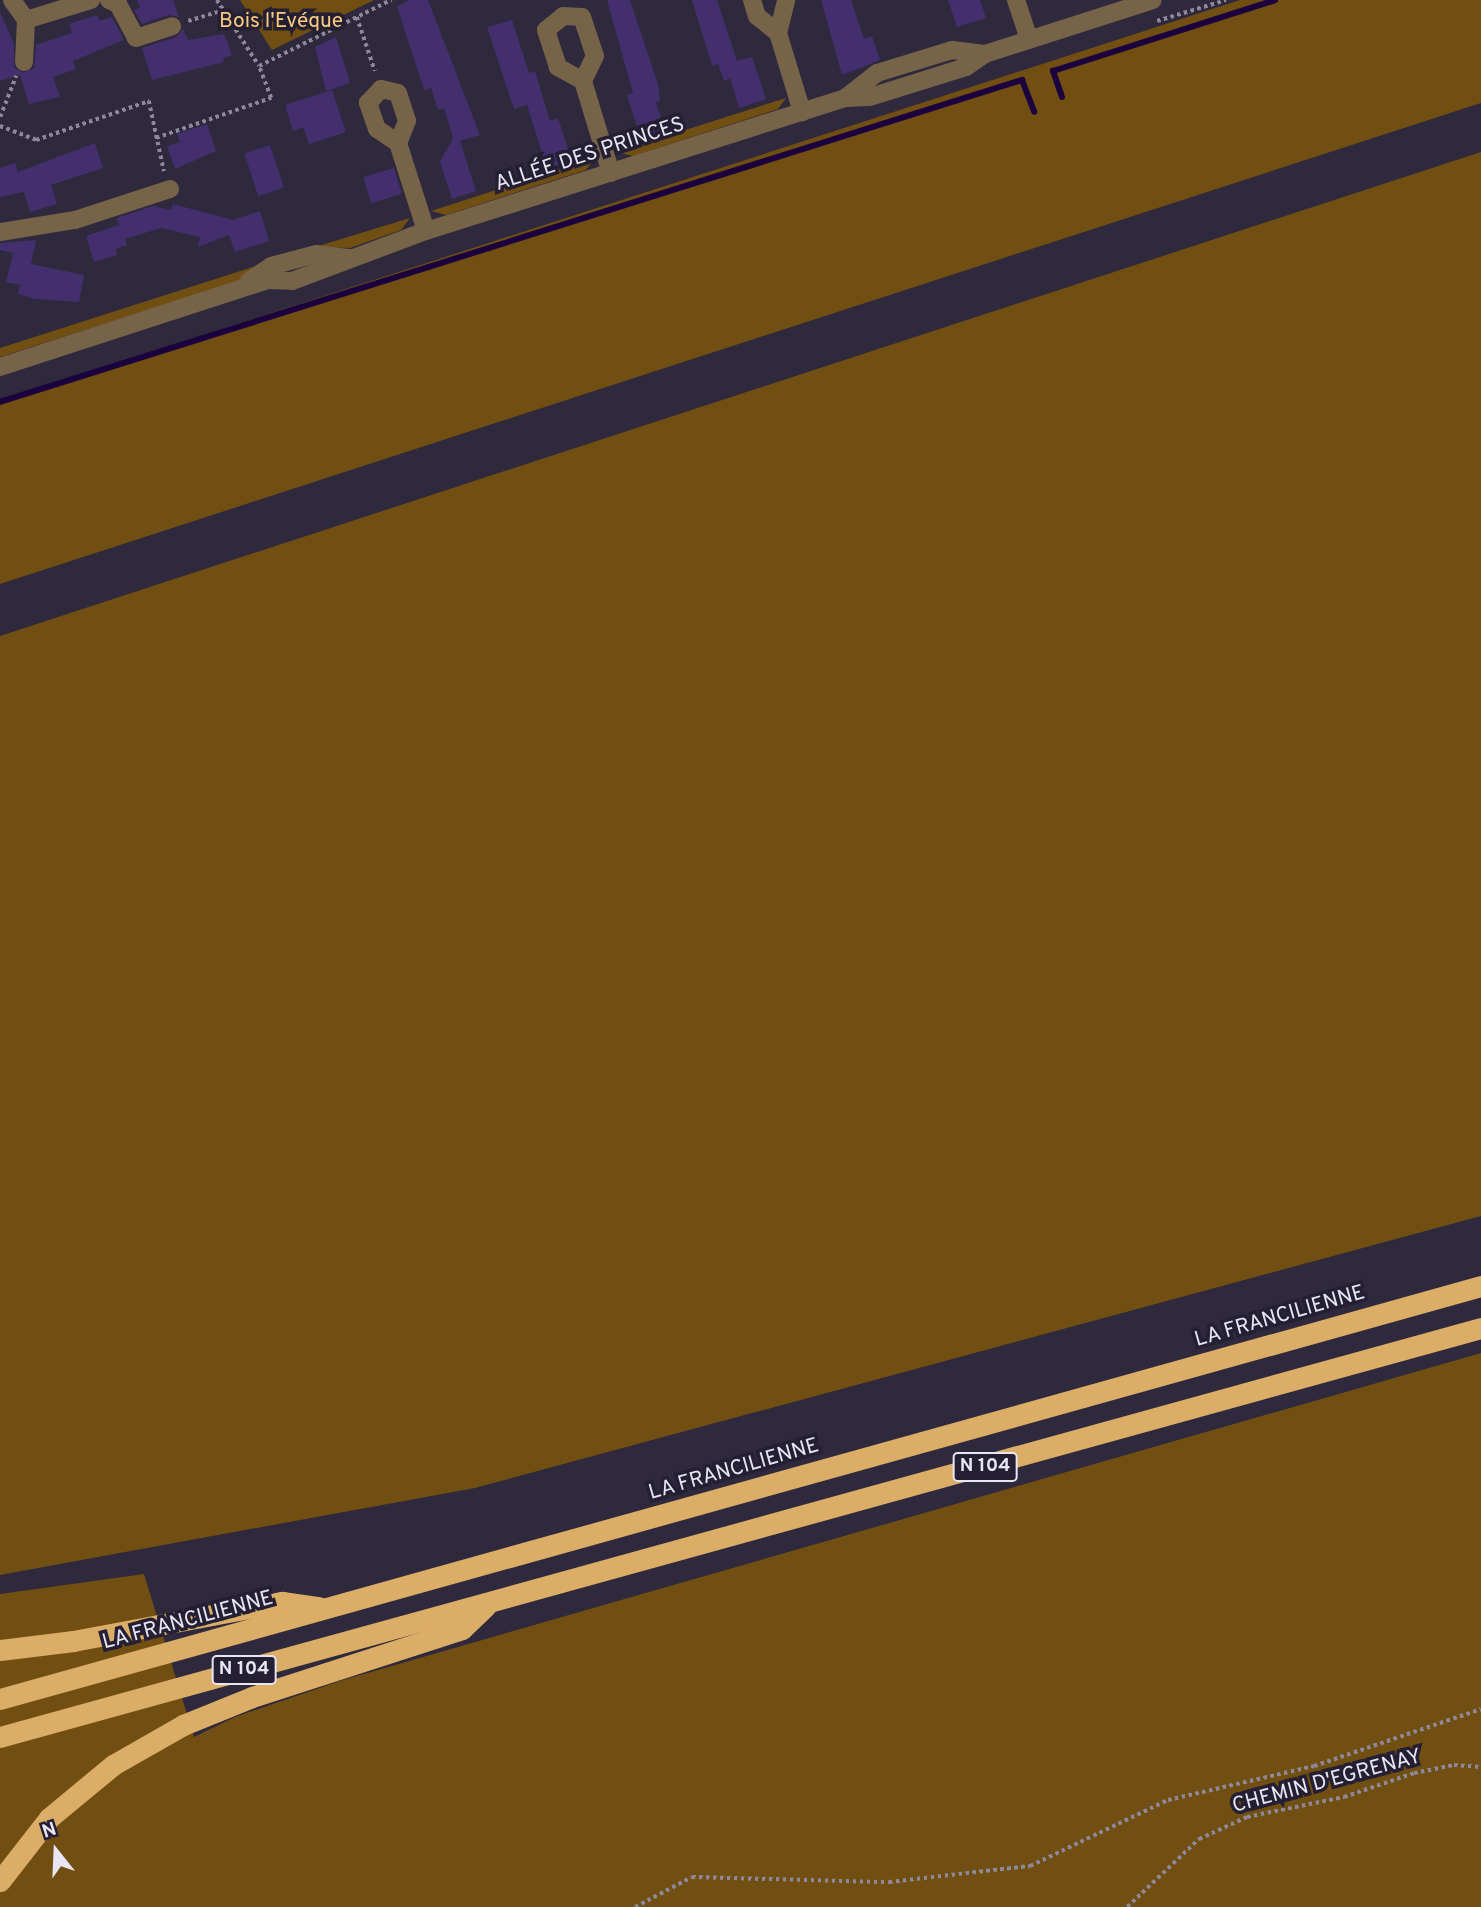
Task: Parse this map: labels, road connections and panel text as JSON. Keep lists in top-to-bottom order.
{
  "streets": {
    "highway": ["LA FRANCILIENNE", "N 104"],
    "street": ["ALLÉE DES PRINCES"],
    "path": ["CHEMIN D'EGRENAY"]
  },
  "parks": ["Bois l'Evéque"],
  "north": "top"
}
